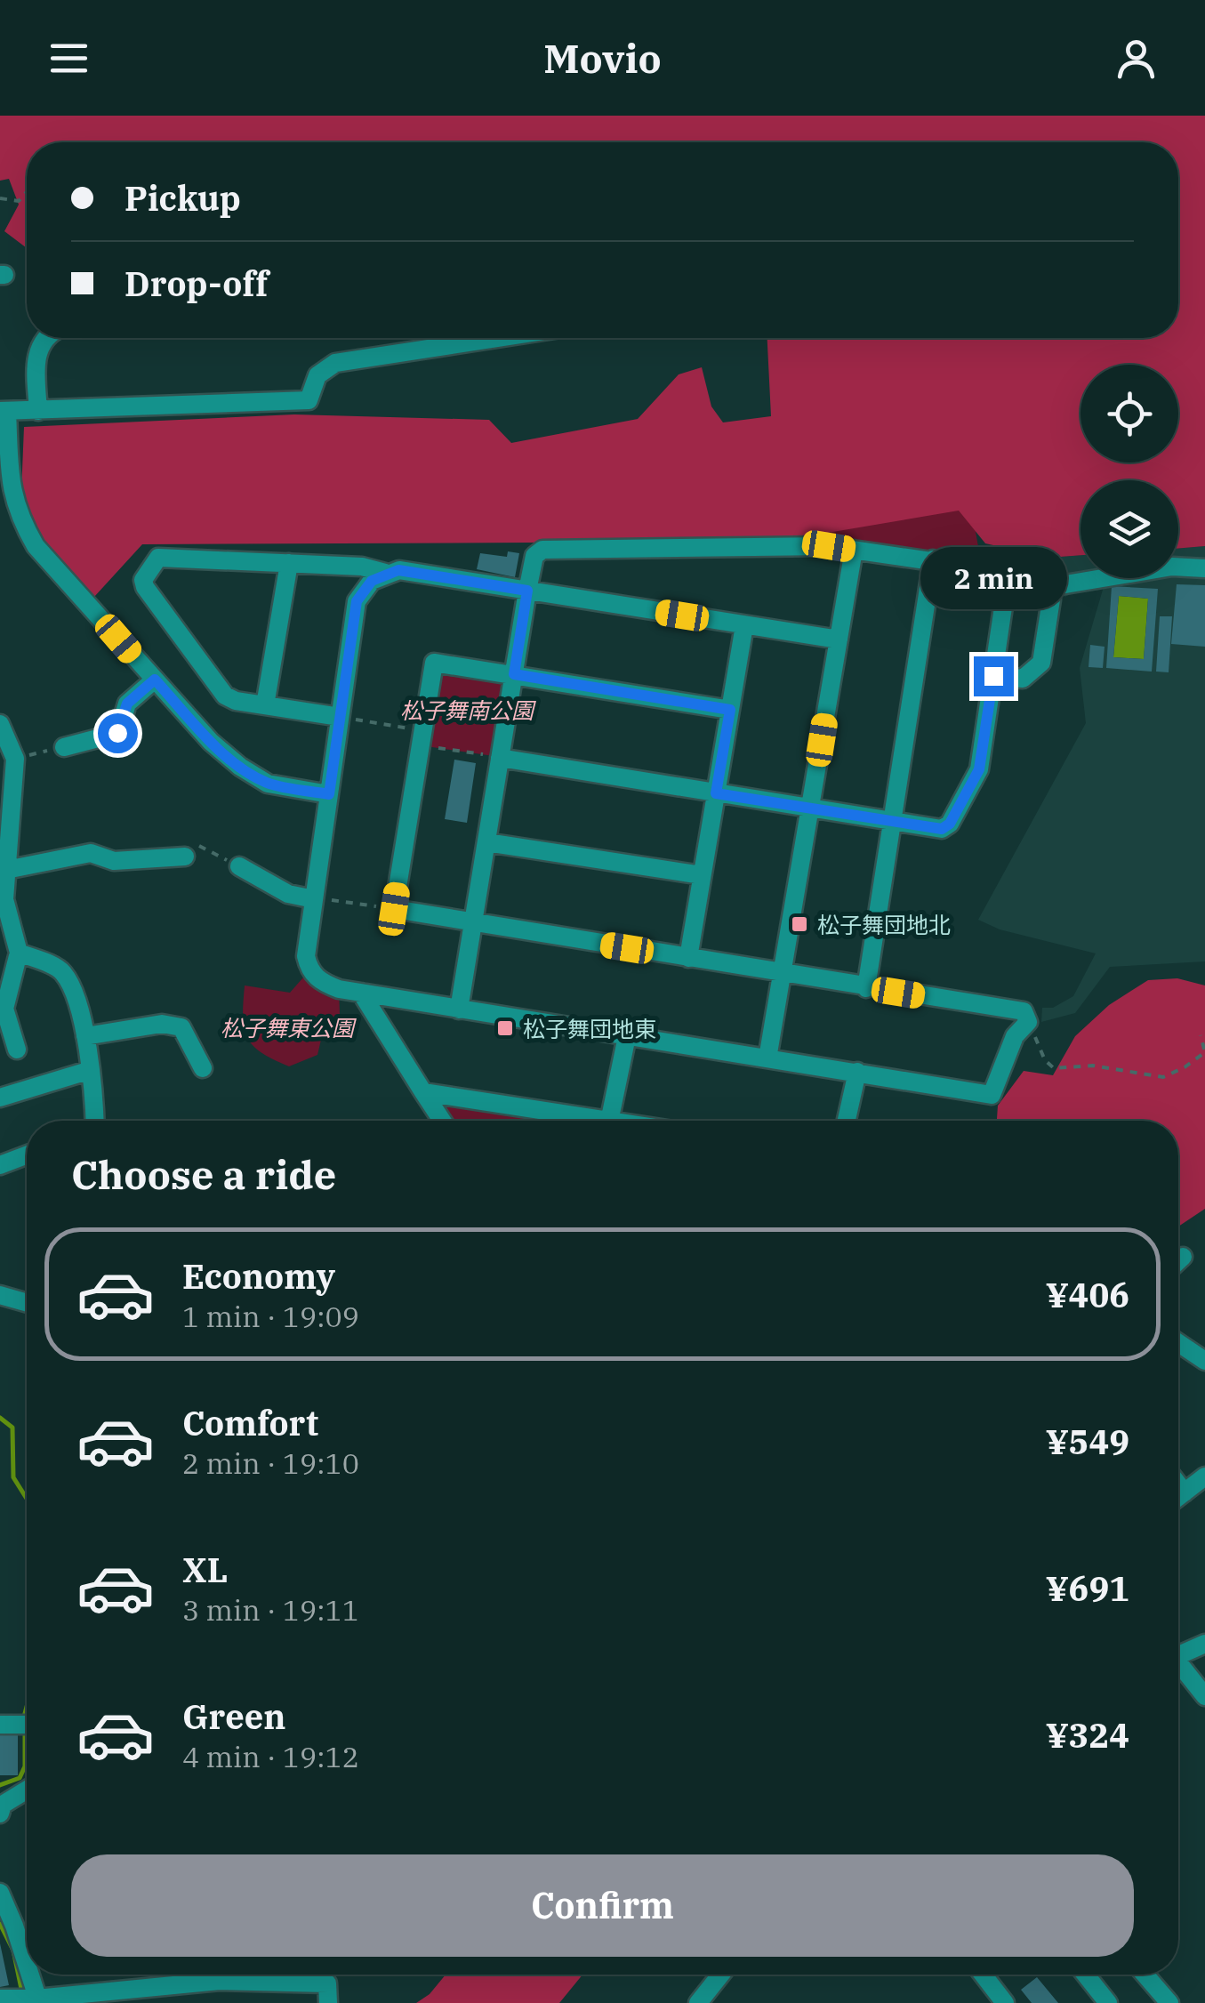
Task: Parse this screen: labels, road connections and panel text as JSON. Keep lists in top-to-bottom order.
{
  "parks": ["松子舞南公園", "松子舞東公園"],
  "places": {
    "transit": ["松子舞団地北", "松子舞団地東"]
  },
  "page": {
    "header": "Movio",
    "banner": ["Pickup", "Drop-off"],
    "bubble": "2 min",
    "heading": "Choose a ride",
    "list": [
      {
        "name": "Economy",
        "note": "1 min · 19:09",
        "value": "¥406"
      },
      {
        "name": "Comfort",
        "note": "2 min · 19:10",
        "value": "¥549"
      },
      {
        "name": "XL",
        "note": "3 min · 19:11",
        "value": "¥691"
      },
      {
        "name": "Green",
        "note": "4 min · 19:12",
        "value": "¥324"
      }
    ],
    "buttons": "Confirm"
  }
}
